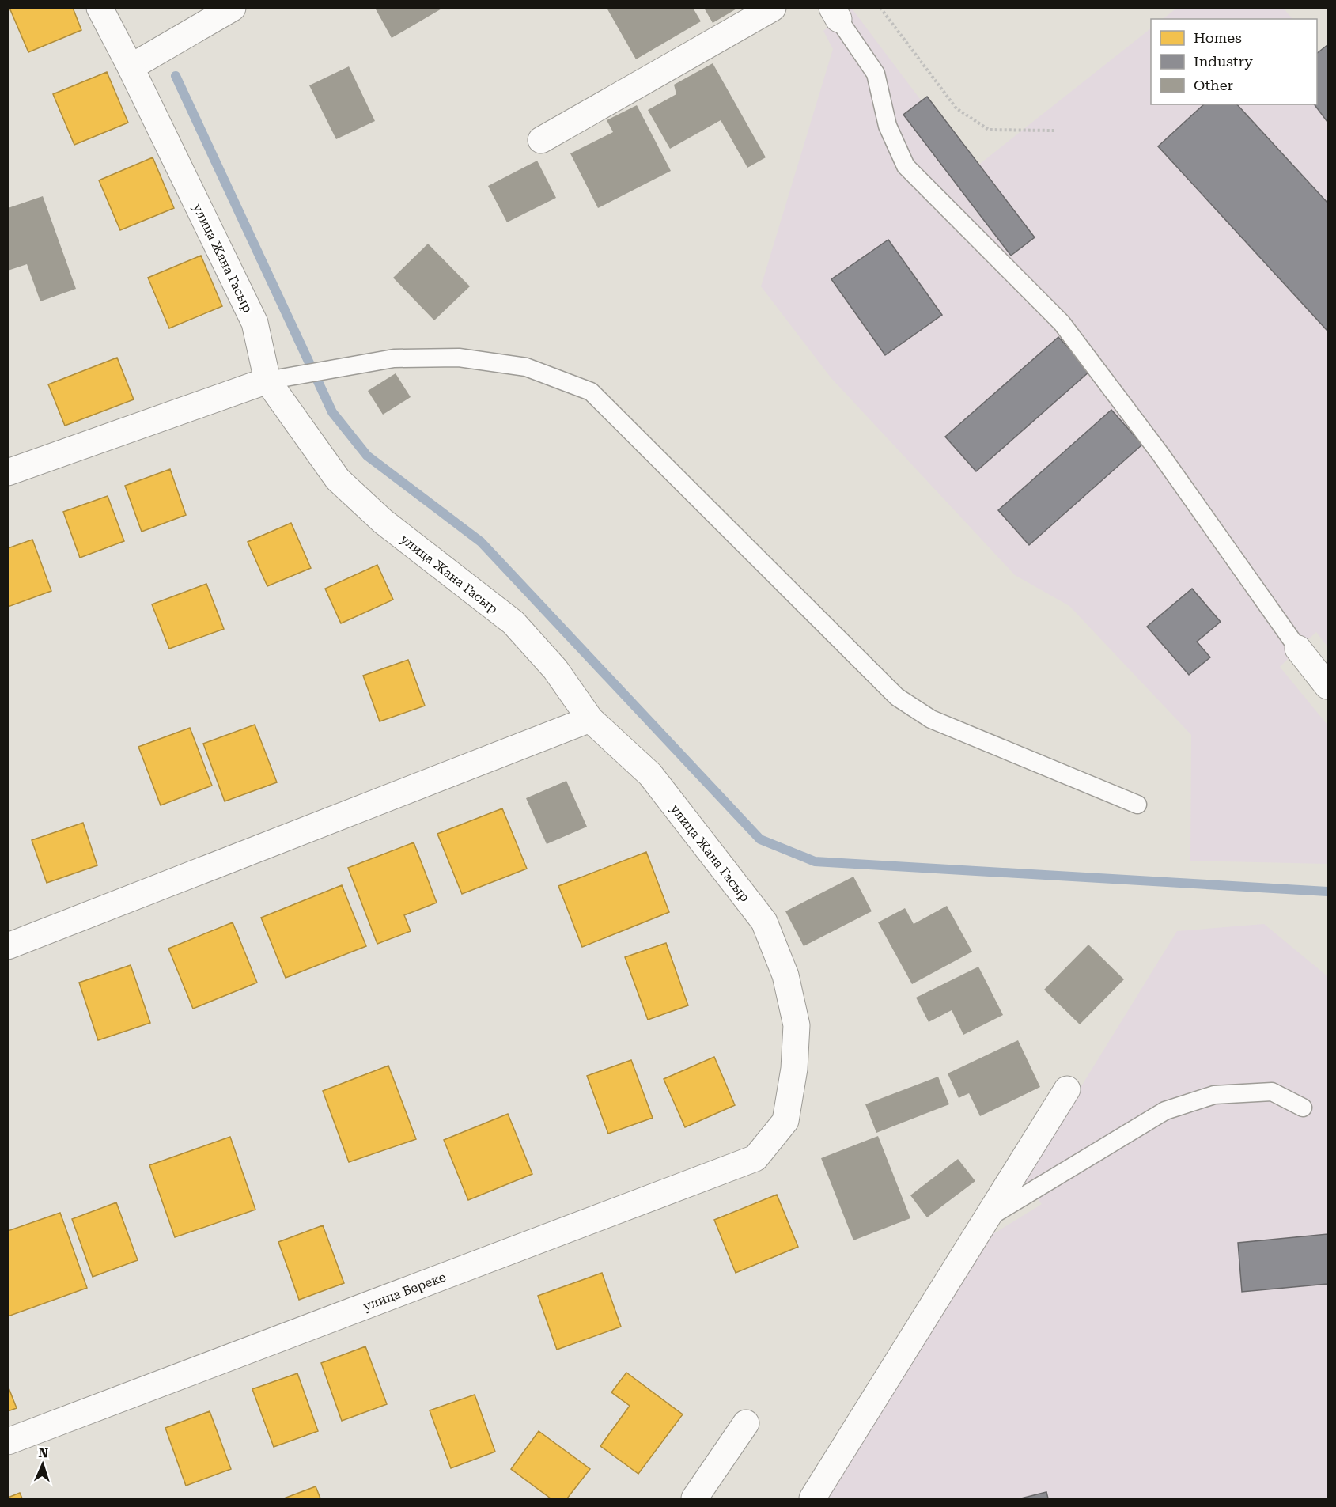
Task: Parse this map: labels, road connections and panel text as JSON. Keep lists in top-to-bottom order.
{
  "streets": {
    "street": ["улица Жана Гасыр", "улица Береке"]
  },
  "crossings": [
    ["улица Жана Гасыр", "улица Береке"]
  ],
  "legend": ["Homes", "Industry", "Other"],
  "north": "top"
}
